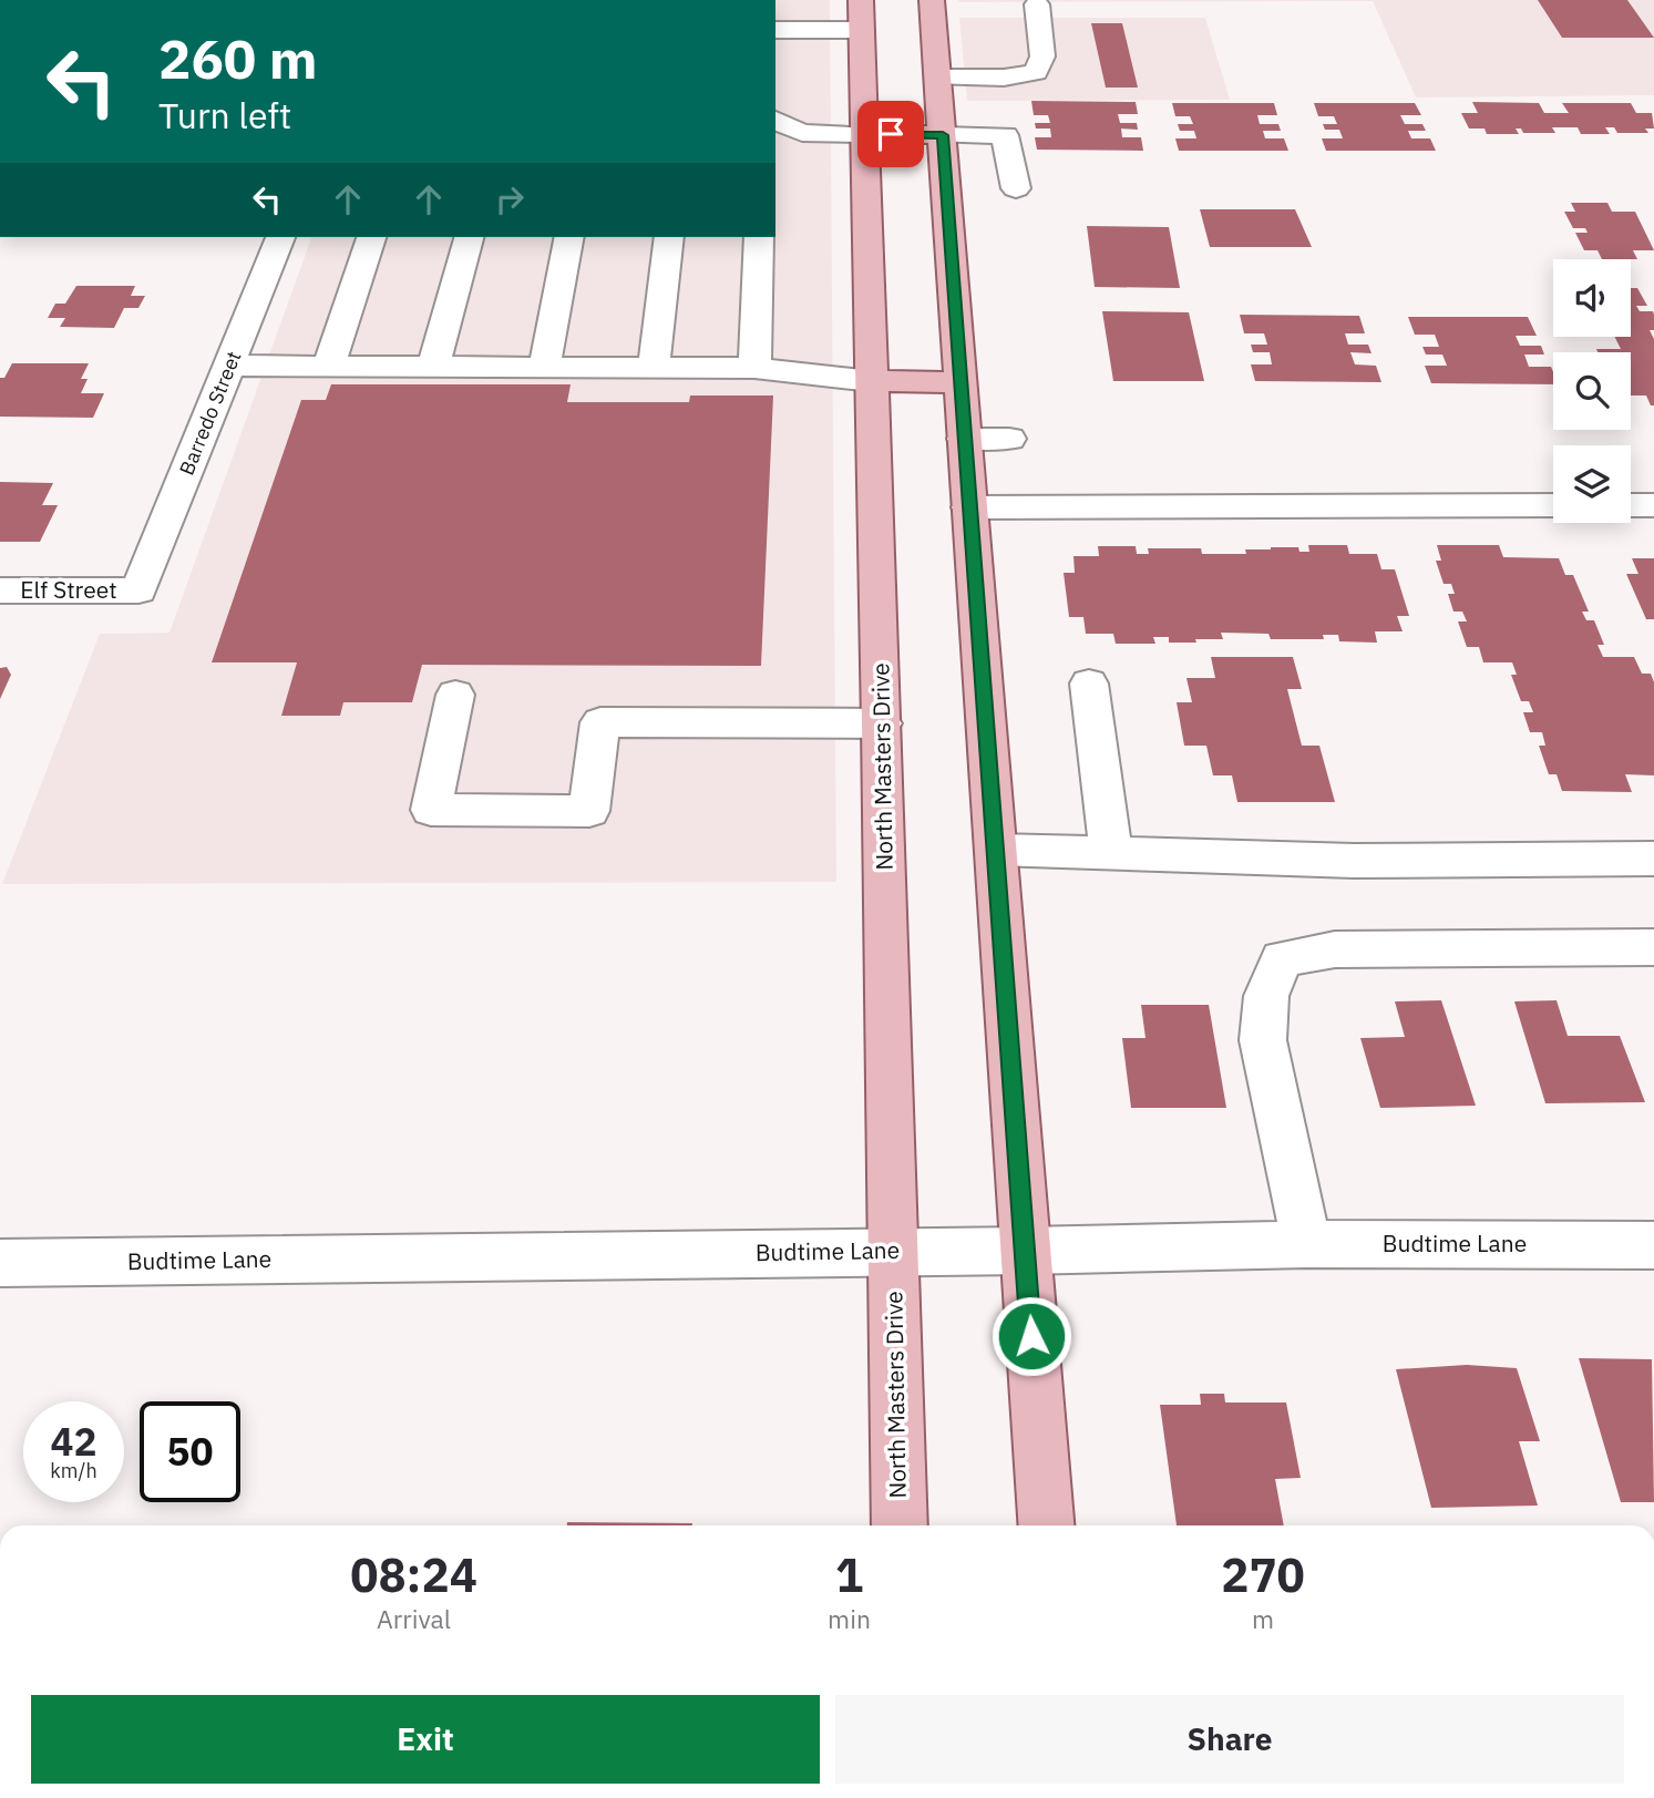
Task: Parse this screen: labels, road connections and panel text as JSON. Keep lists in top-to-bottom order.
{
  "streets": {
    "main road": ["North Masters Drive"],
    "street": ["Barredo Street", "Elf Street", "Budtime Lane"]
  },
  "crossings": [
    ["Barredo Street", "Elf Street"],
    ["North Masters Drive", "Budtime Lane"]
  ],
  "page": {
    "turn": ["260 m", "Turn left"],
    "speed": "42 km/h",
    "limit": "50",
    "eta": [
      "08:24",
      "Arrival",
      "1",
      "min",
      "270",
      "m"
    ],
    "buttons": ["Exit", "Share"]
  }
}
